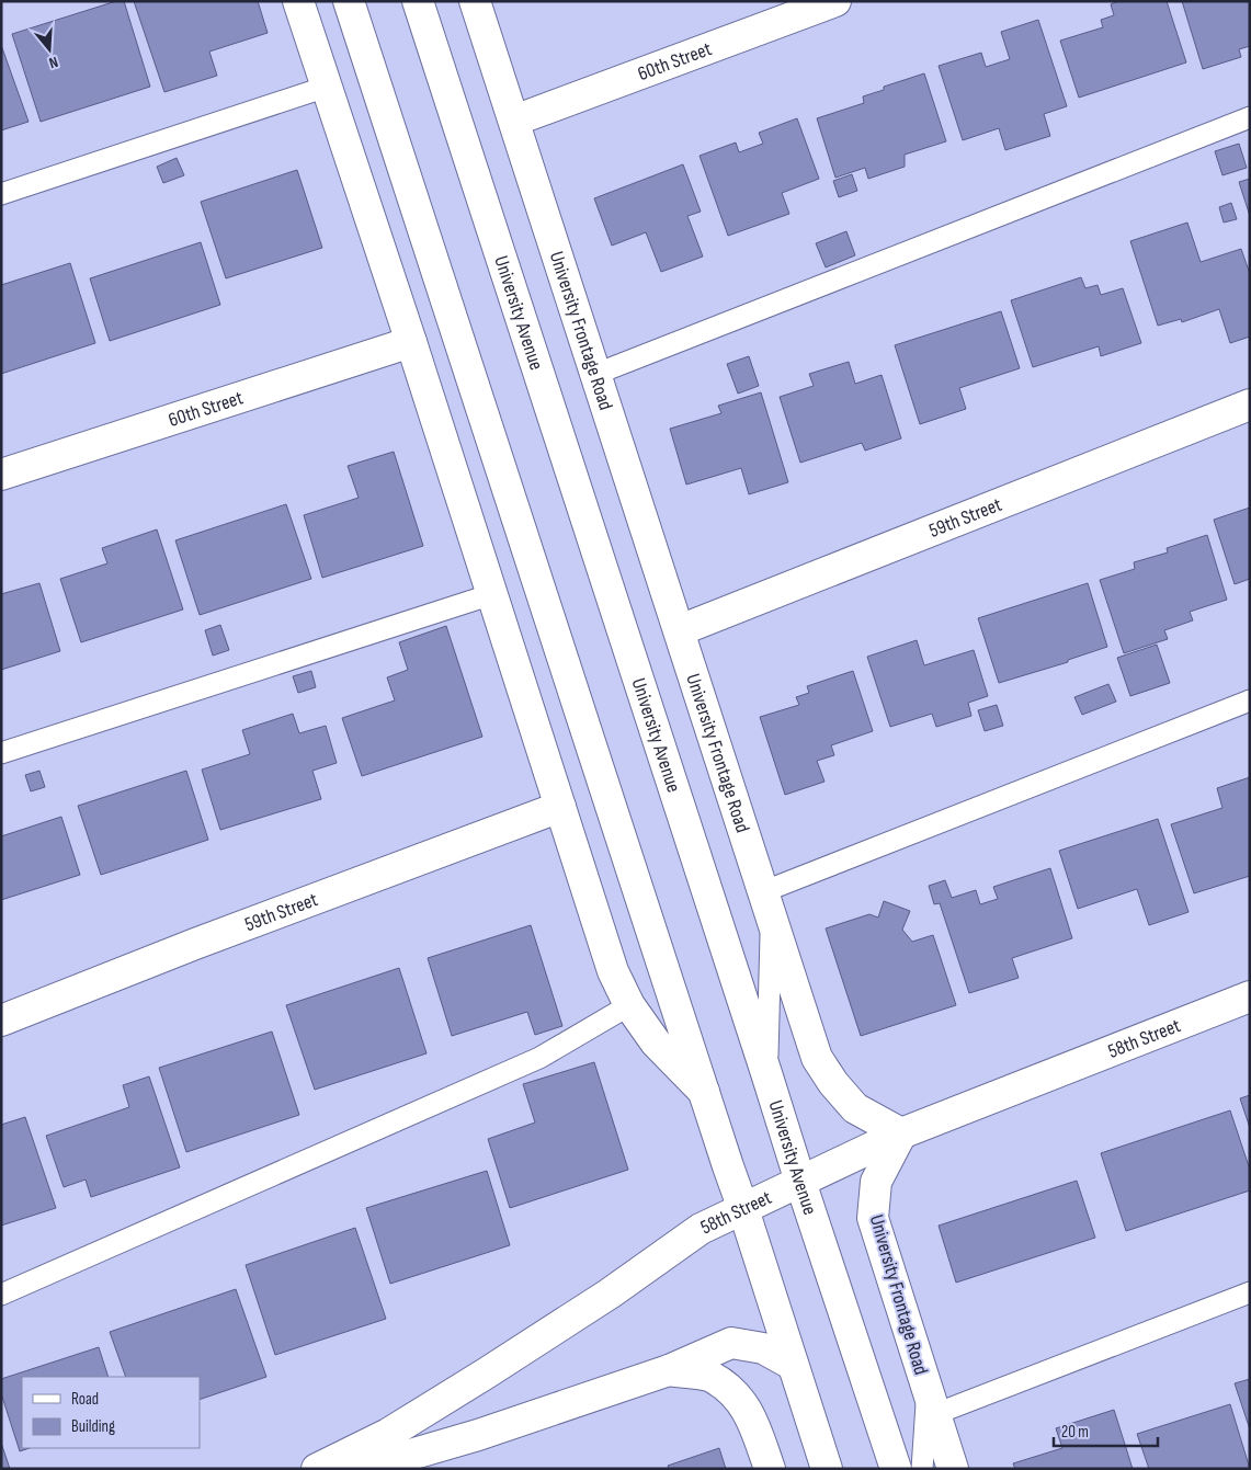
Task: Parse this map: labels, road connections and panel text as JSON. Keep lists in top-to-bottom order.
{
  "streets": {
    "street": [
      "60th Street",
      "University Avenue",
      "University Frontage Road",
      "59th Street",
      "58th Street"
    ]
  },
  "crossings": [
    ["60th Street", "University Frontage Road"],
    ["University Avenue", "58th Street"],
    ["University Frontage Road", "59th Street"],
    ["University Frontage Road", "58th Street"]
  ],
  "legend": ["Road", "Building"],
  "scale_bar": "20 m",
  "north": "bottom"
}
